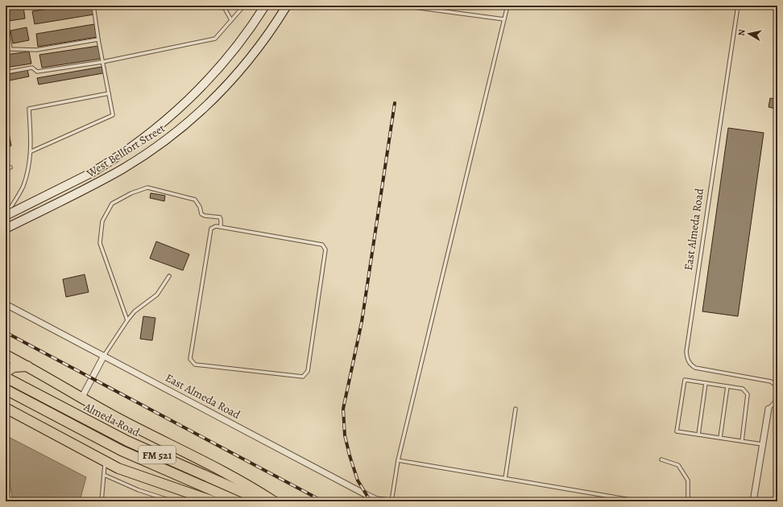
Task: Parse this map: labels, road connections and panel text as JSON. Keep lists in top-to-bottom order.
{
  "streets": {
    "main road": ["West Bellfort Street", "Almeda Road", "FM 521"],
    "street": ["East Almeda Road"]
  },
  "north": "left"
}
